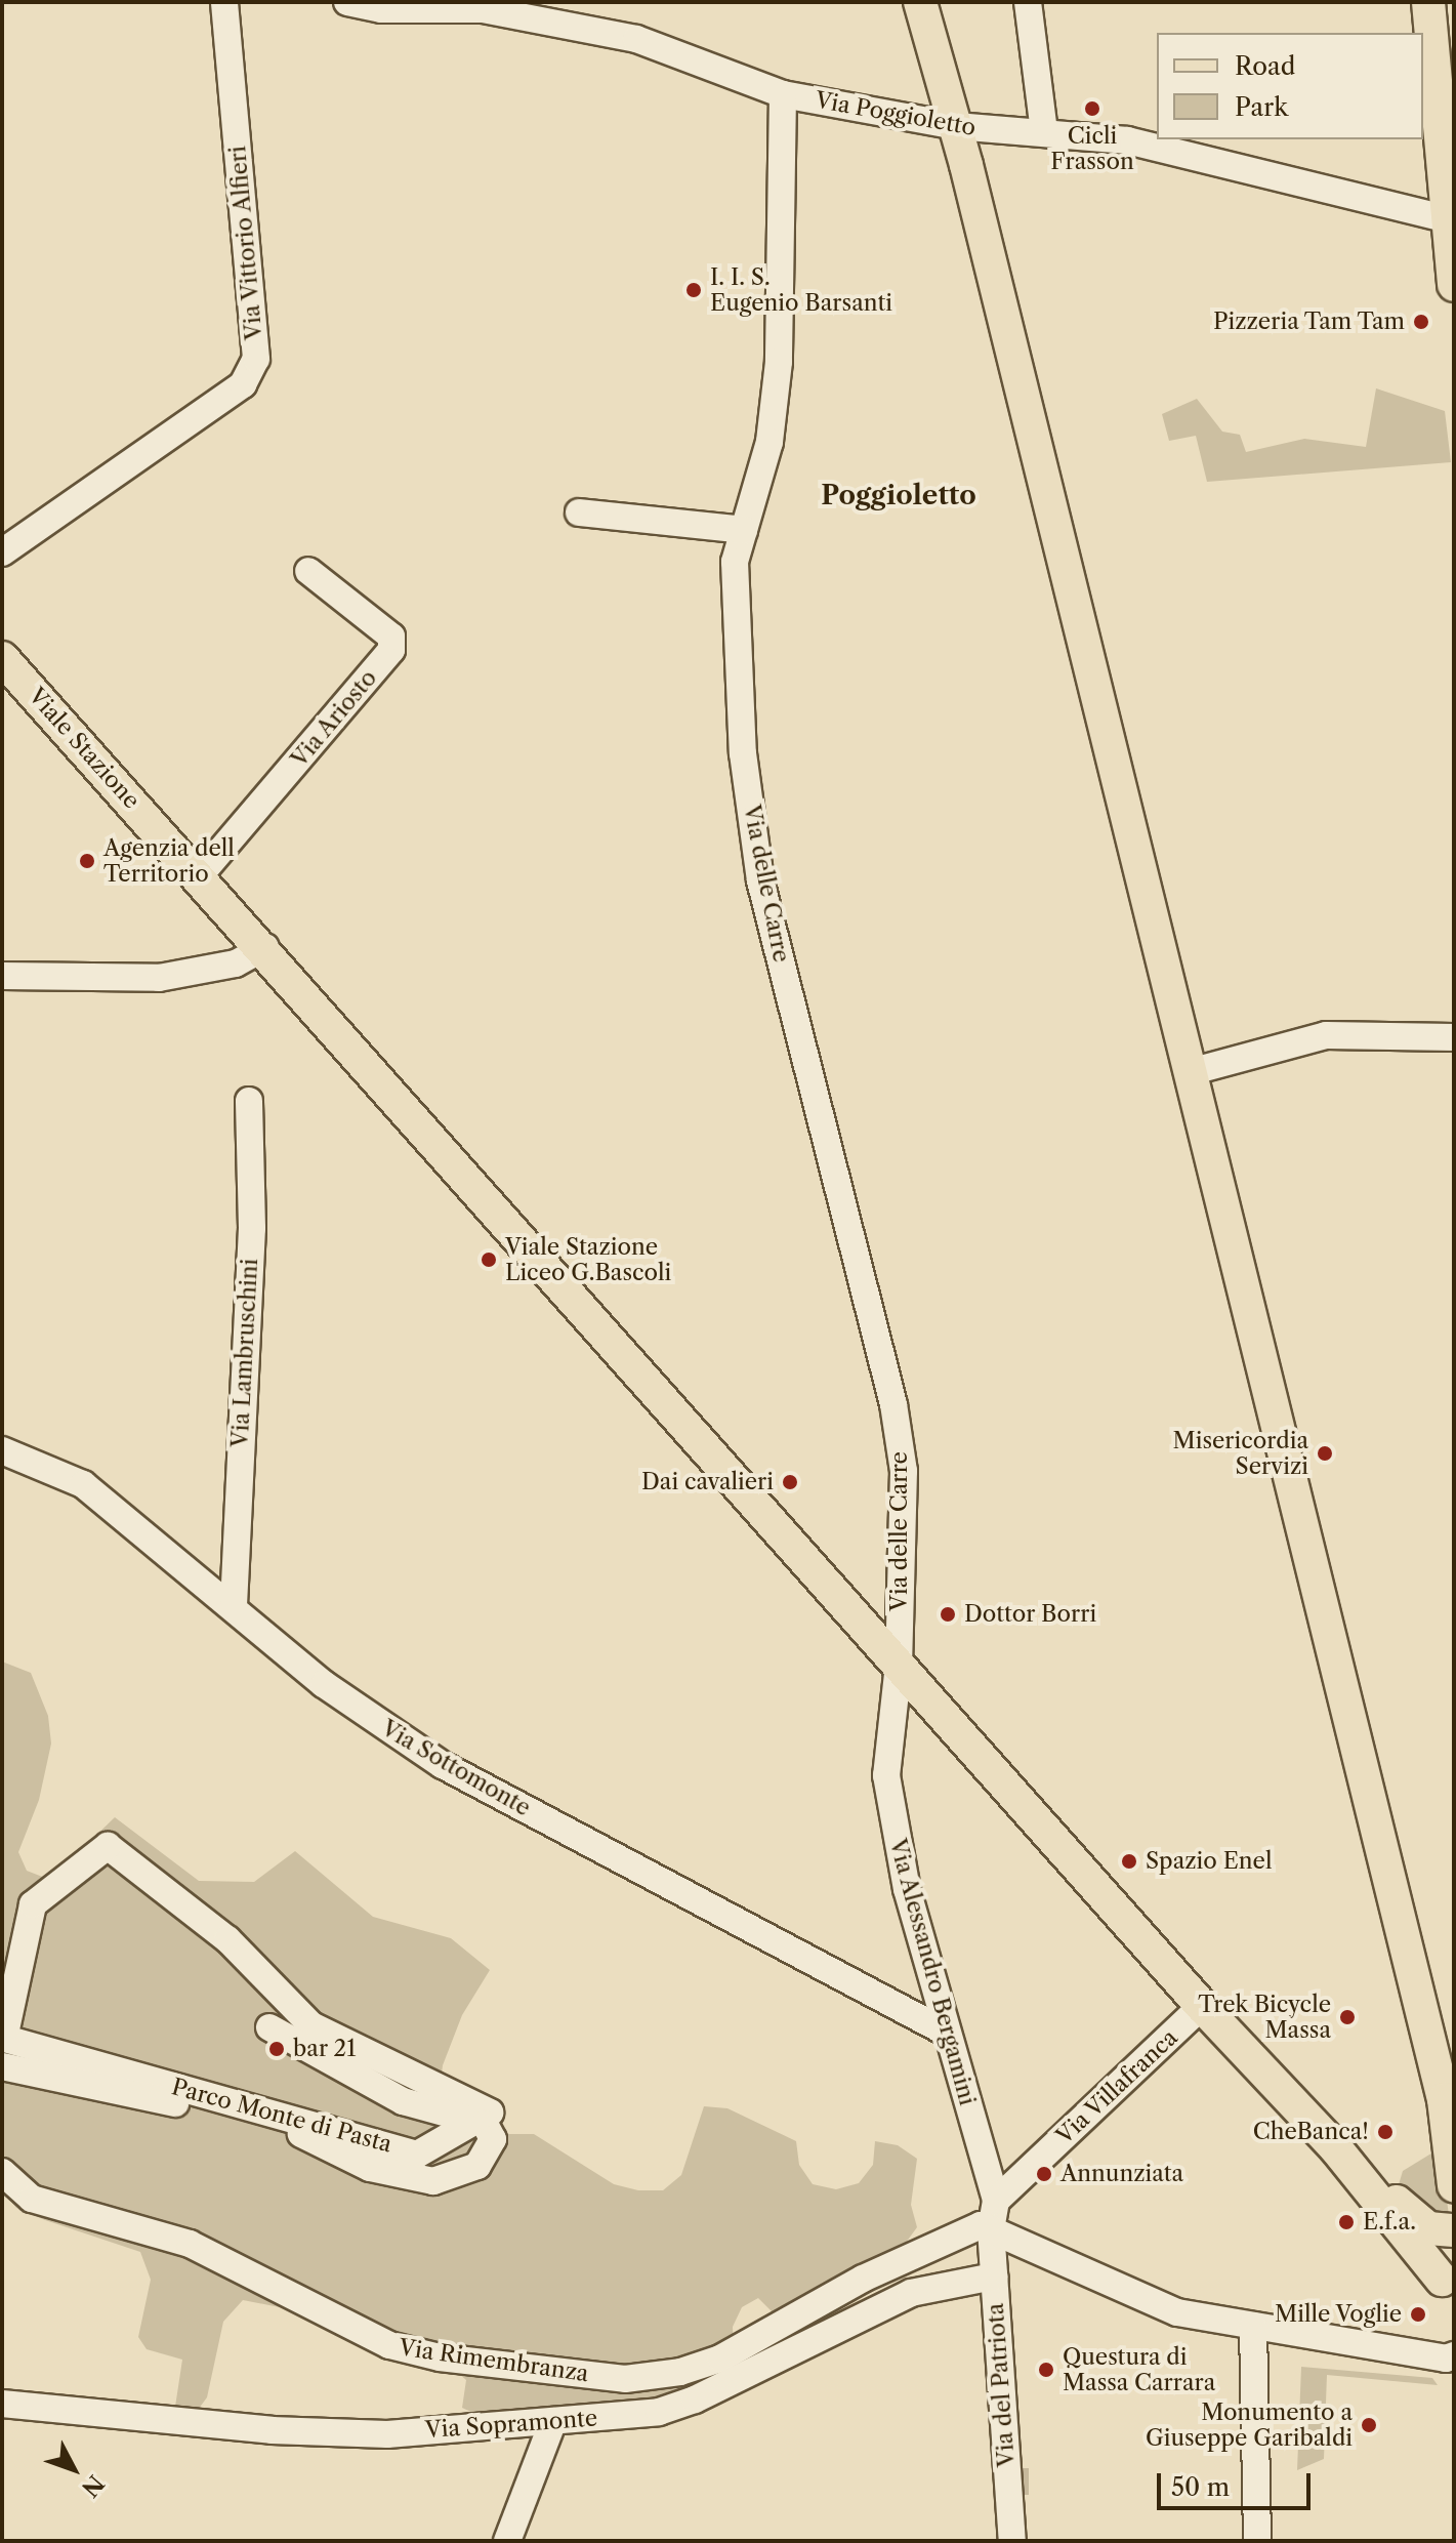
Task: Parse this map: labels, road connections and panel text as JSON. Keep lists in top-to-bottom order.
{
  "streets": {
    "main road": ["Viale Stazione"],
    "street": [
      "Via Poggioletto",
      "Via Vittorio Alfieri",
      "Via Ariosto",
      "Via delle Carre",
      "Via Lambruschini",
      "Via Sottomonte",
      "Via Alessandro Bergamini",
      "Via Villafranca",
      "Parco Monte di Pasta",
      "Via Rimembranza",
      "Via del Patriota",
      "Via Sopramonte"
    ]
  },
  "crossings": [
    ["Via Poggioletto", "Via delle Carre"],
    ["Via Ariosto", "Viale Stazione"],
    ["Viale Stazione", "Via delle Carre"],
    ["Viale Stazione", "Via Alessandro Bergamini"],
    ["Viale Stazione", "Via Villafranca"],
    ["Via delle Carre", "Via Alessandro Bergamini"],
    ["Via Lambruschini", "Via Sottomonte"],
    ["Via Sottomonte", "Via Alessandro Bergamini"],
    ["Via Alessandro Bergamini", "Via Villafranca"],
    ["Via Alessandro Bergamini", "Via Rimembranza"],
    ["Via Alessandro Bergamini", "Via del Patriota"],
    ["Via Rimembranza", "Via del Patriota"],
    ["Via del Patriota", "Via Sopramonte"]
  ],
  "districts": ["Poggioletto"],
  "places": [
    "Cicli Frasson",
    "I. I. S. Eugenio Barsanti",
    "Pizzeria Tam Tam",
    "Agenzia dell Territorio",
    "Viale Stazione Liceo G.Bascoli",
    "Misericordia Servizi",
    "Dai cavalieri",
    "Dottor Borri",
    "Spazio Enel",
    "Trek Bicycle Massa",
    "bar 21",
    "CheBanca!",
    "Annunziata",
    "E.f.a.",
    "Mille Voglie",
    "Questura di Massa Carrara",
    "Monumento a Giuseppe Garibaldi"
  ],
  "legend": ["Road", "Park"],
  "scale_bar": "50 m",
  "north": "bottom right"
}
